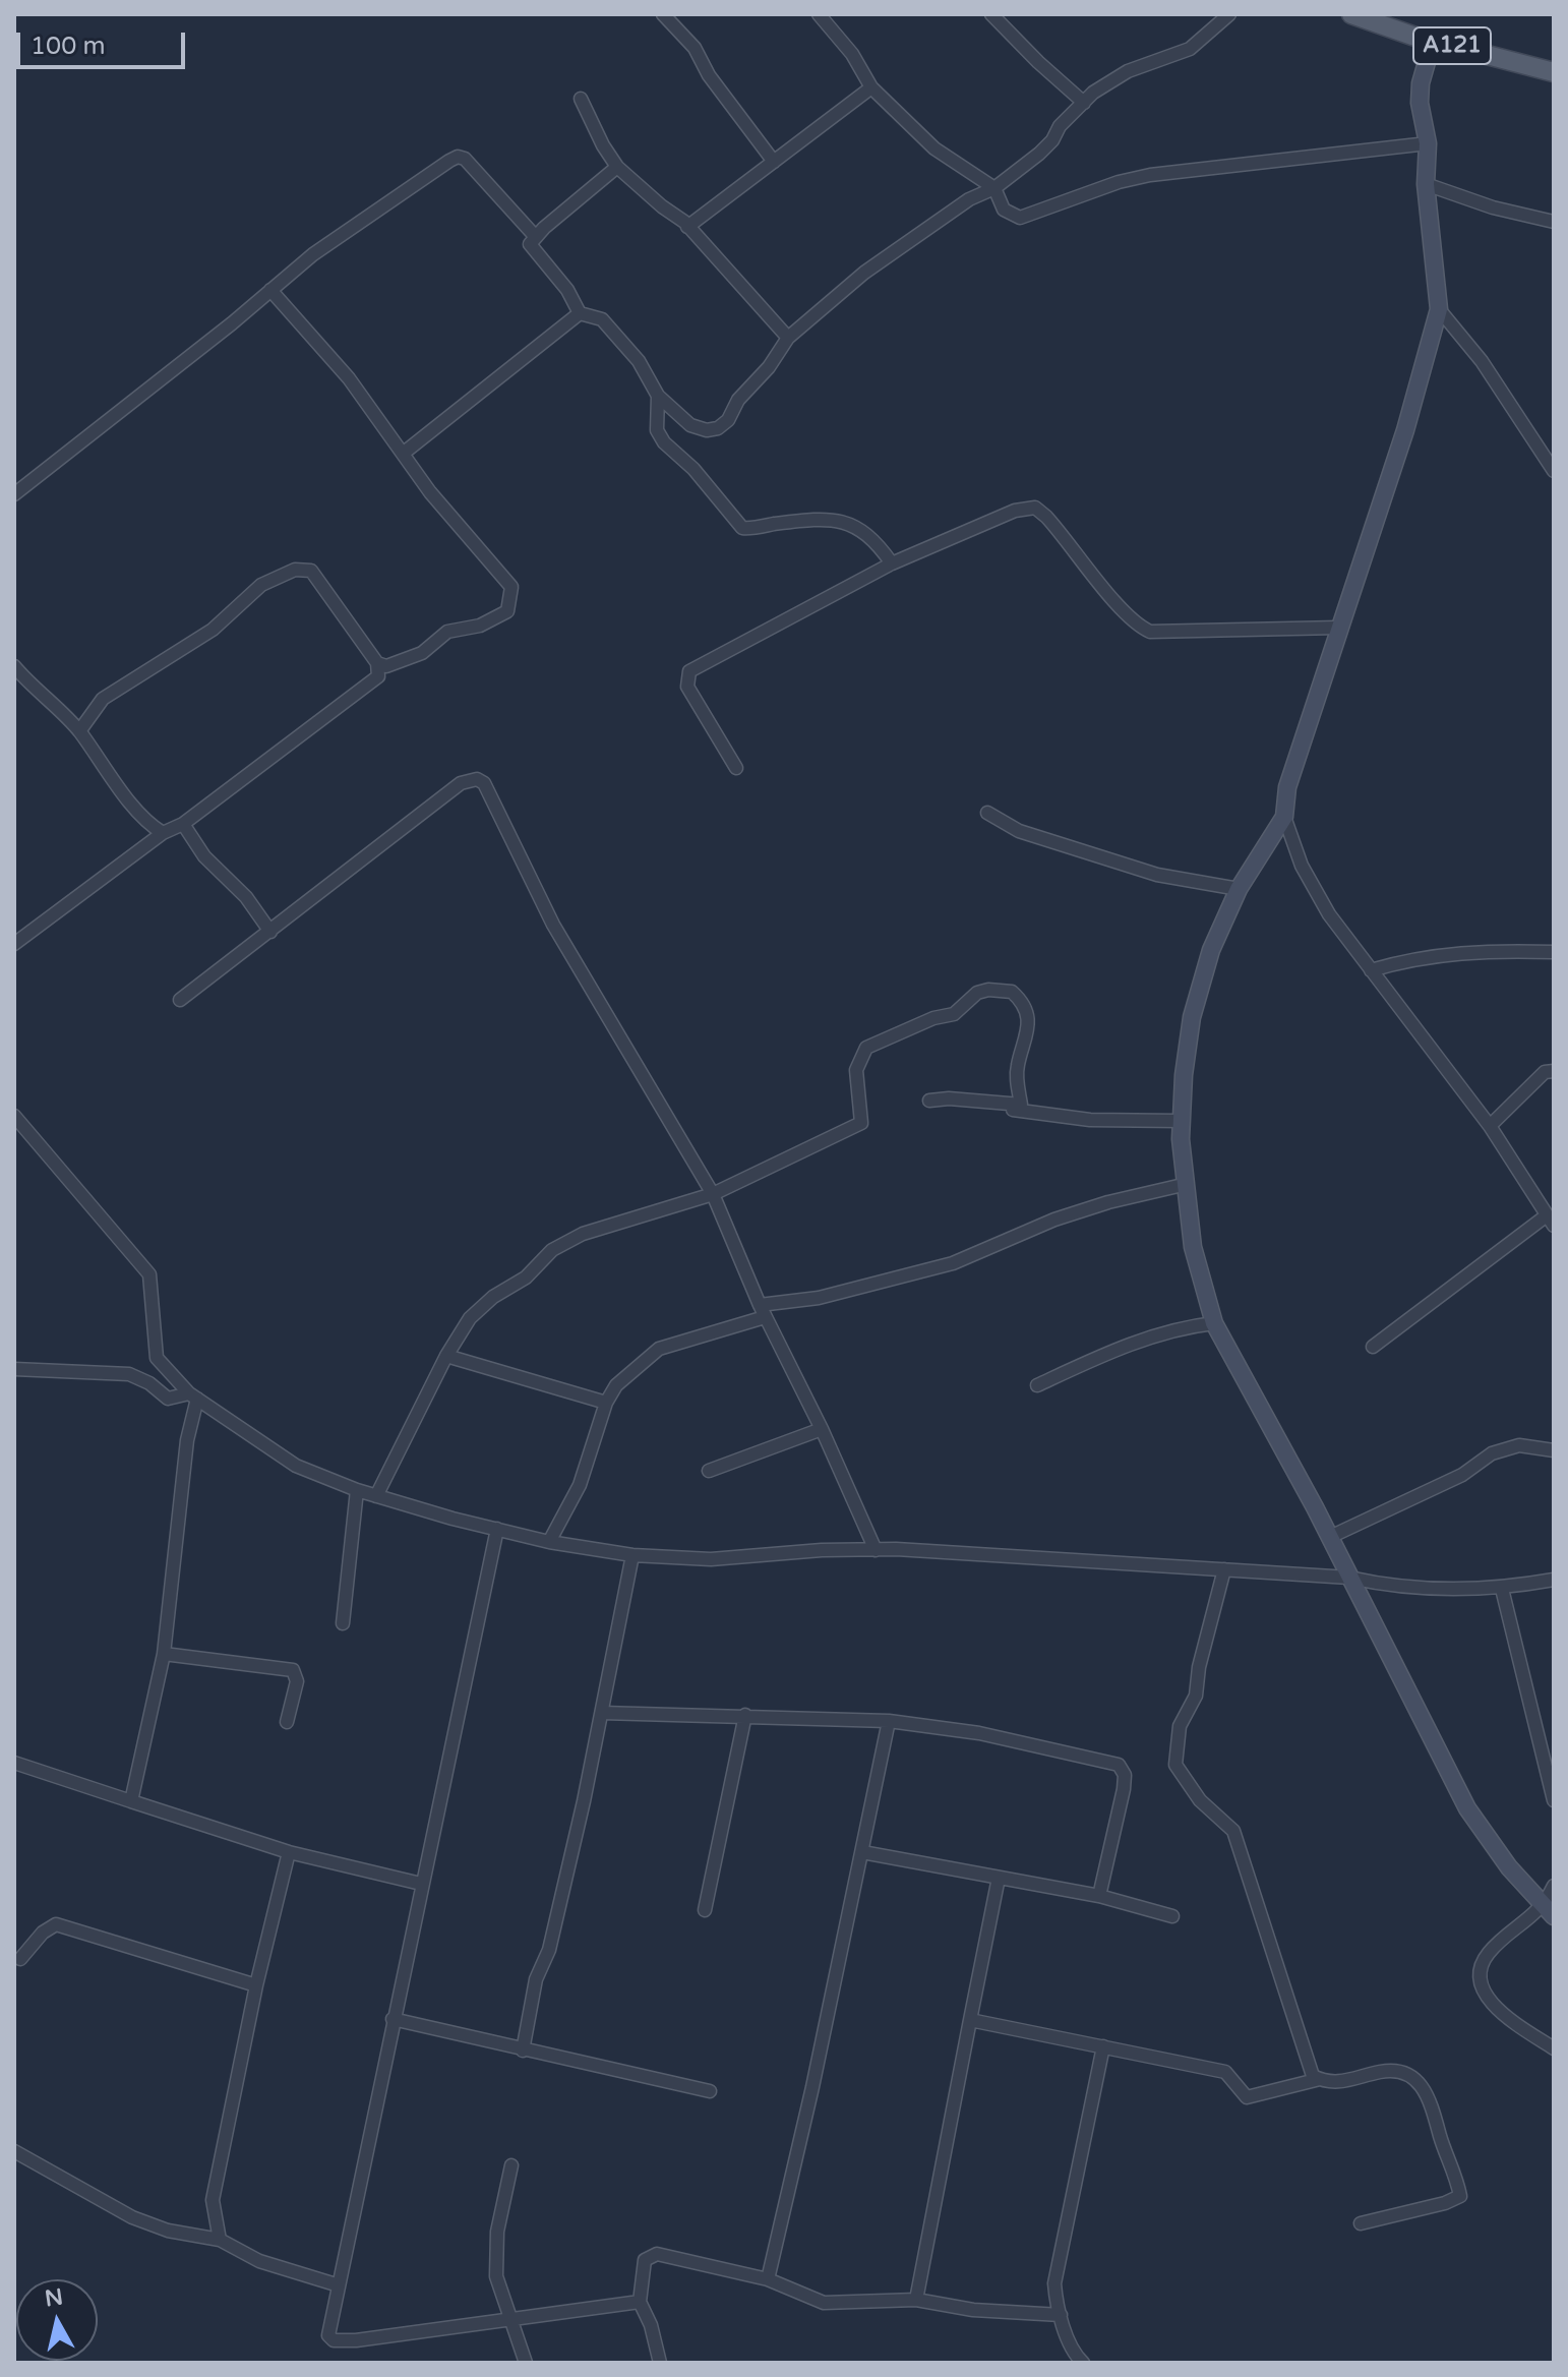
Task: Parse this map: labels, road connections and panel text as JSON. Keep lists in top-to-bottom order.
{
  "streets": {
    "main road": ["A121"]
  },
  "scale_bar": "100 m",
  "north": "top"
}
